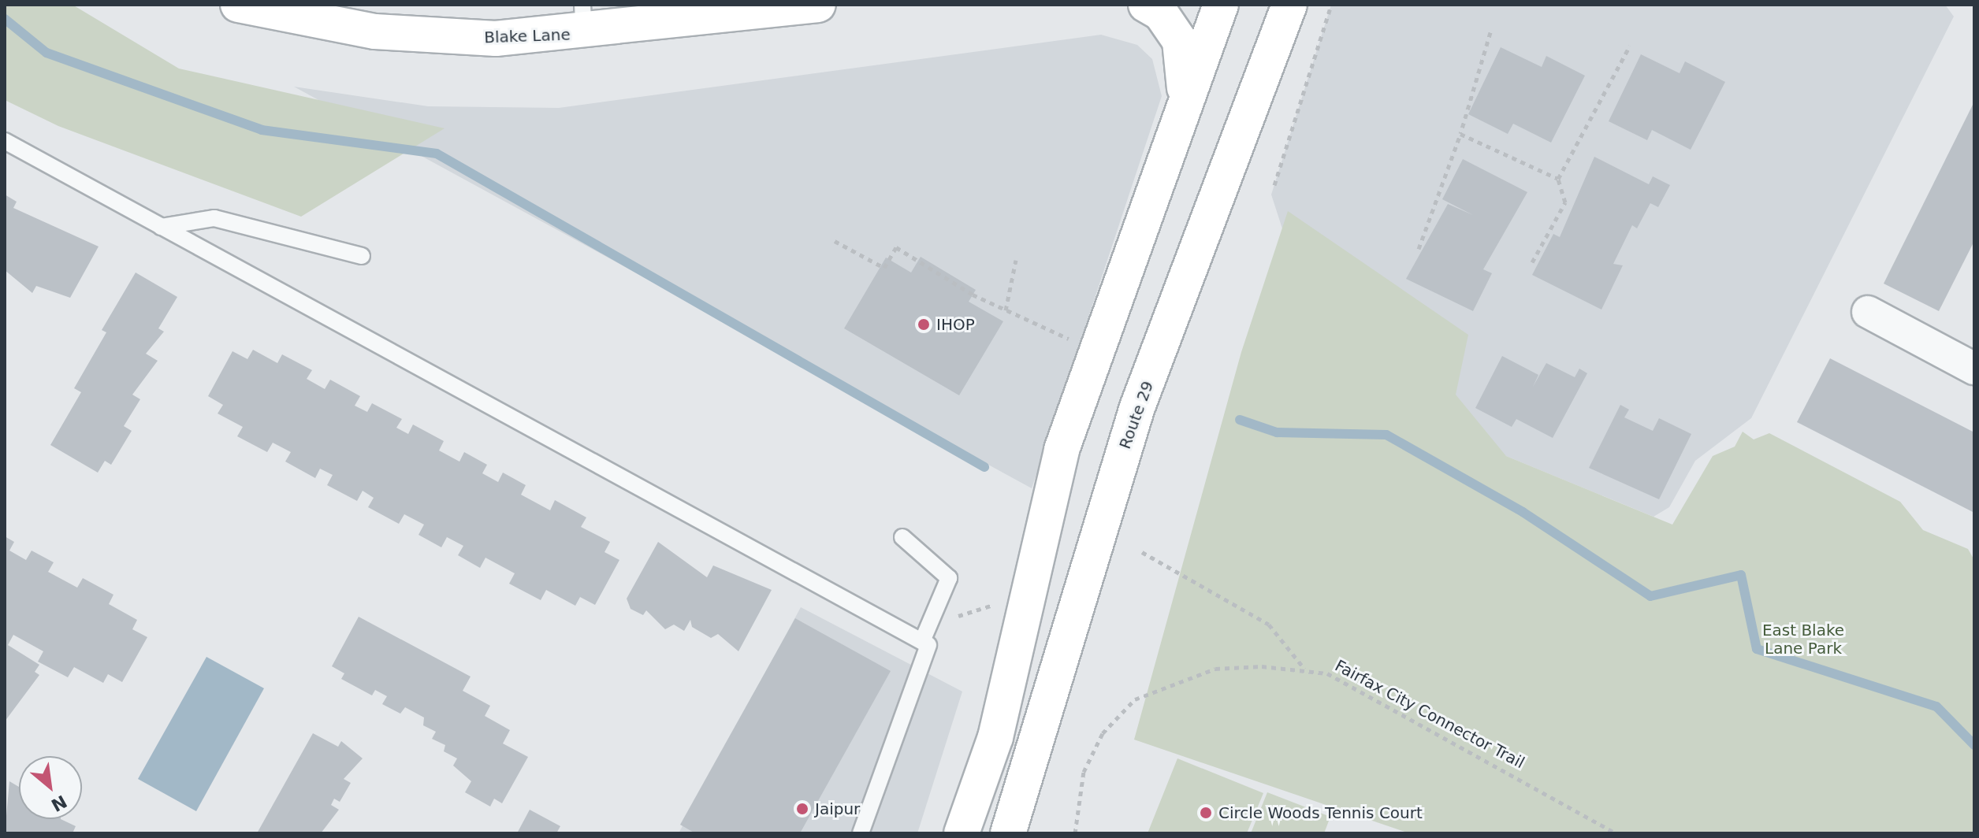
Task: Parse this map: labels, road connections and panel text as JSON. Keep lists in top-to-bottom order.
{
  "streets": {
    "main road": ["Blake Lane", "Route 29"],
    "path": ["Fairfax City Connector Trail"]
  },
  "parks": ["East Blake Lane Park"],
  "places": ["IHOP", "Jaipur", "Circle Woods Tennis Court"],
  "north": "bottom right"
}
